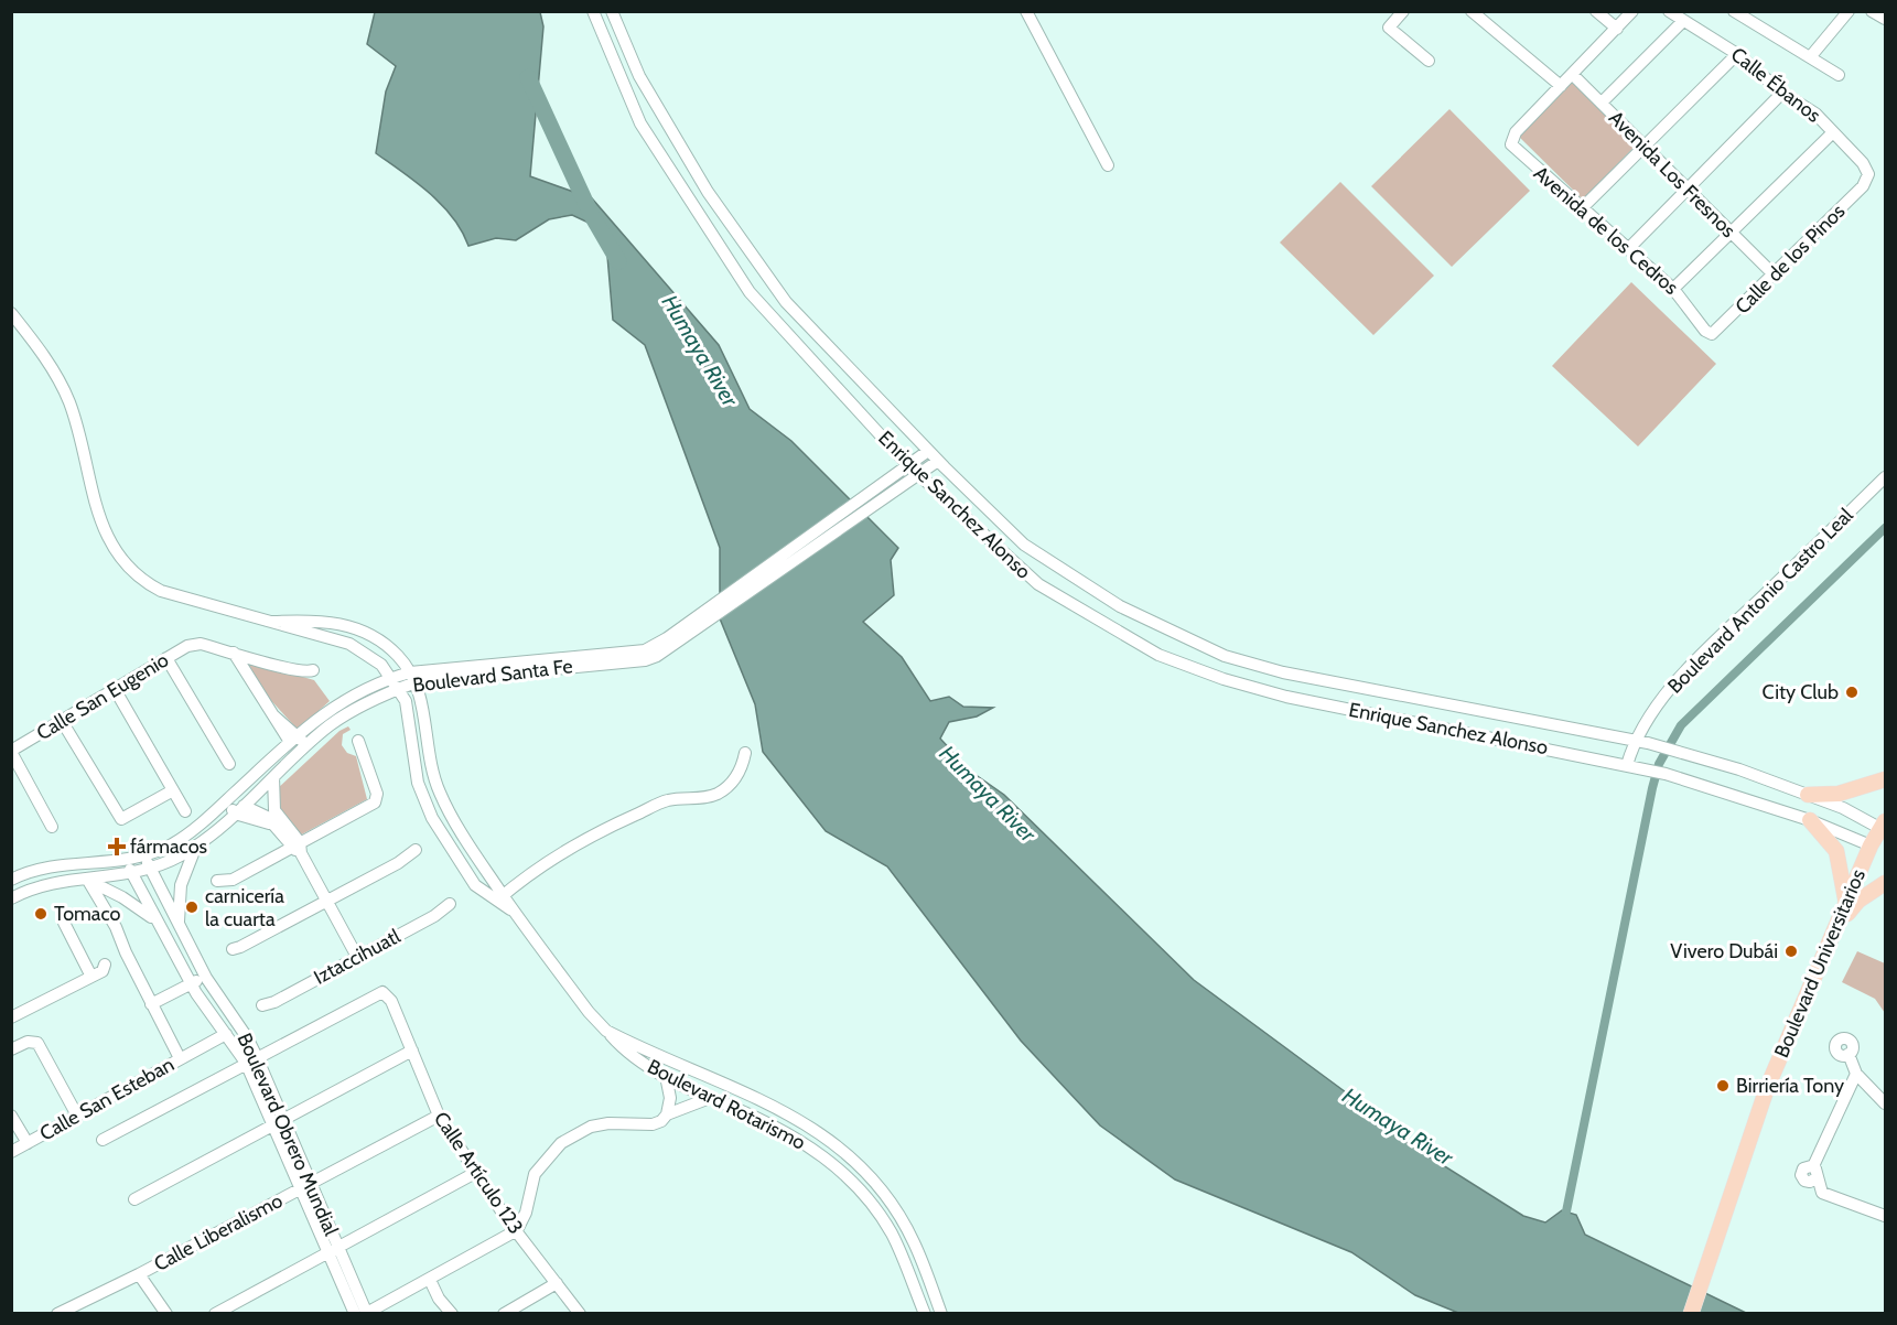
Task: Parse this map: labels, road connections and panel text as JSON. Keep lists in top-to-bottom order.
{
  "streets": {
    "main road": ["Boulevard Universitarios"],
    "street": [
      "Calle Ébanos",
      "Avenida Los Fresnos",
      "Avenida de los Cedros",
      "Calle de los Pinos",
      "Enrique Sanchez Alonso",
      "Boulevard Antonio Castro Leal",
      "Boulevard Santa Fe",
      "Calle San Eugenio",
      "Iztaccihuatl",
      "Calle San Esteban",
      "Boulevard Rotarismo",
      "Boulevard Obrero Mundial",
      "Calle Artículo 123",
      "Calle Liberalismo"
    ]
  },
  "crossings": [
    ["Calle Ébanos", "Calle de los Pinos"],
    ["Avenida Los Fresnos", "Calle de los Pinos"],
    ["Avenida de los Cedros", "Calle de los Pinos"],
    ["Enrique Sanchez Alonso", "Boulevard Antonio Castro Leal"],
    ["Enrique Sanchez Alonso", "Boulevard Santa Fe"],
    ["Enrique Sanchez Alonso", "Boulevard Universitarios"],
    ["Boulevard Santa Fe", "Boulevard Obrero Mundial"],
    ["Calle San Esteban", "Boulevard Obrero Mundial"],
    ["Boulevard Obrero Mundial", "Calle Artículo 123"],
    ["Boulevard Obrero Mundial", "Calle Liberalismo"],
    ["Calle Artículo 123", "Calle Liberalismo"]
  ],
  "water": ["Humaya River"],
  "places": {
    "other": [
      "City Club",
      "carnicería la cuarta",
      "Tomaco",
      "Vivero Dubái",
      "Birriería Tony"
    ],
    "health": ["fármacos"]
  }
}
